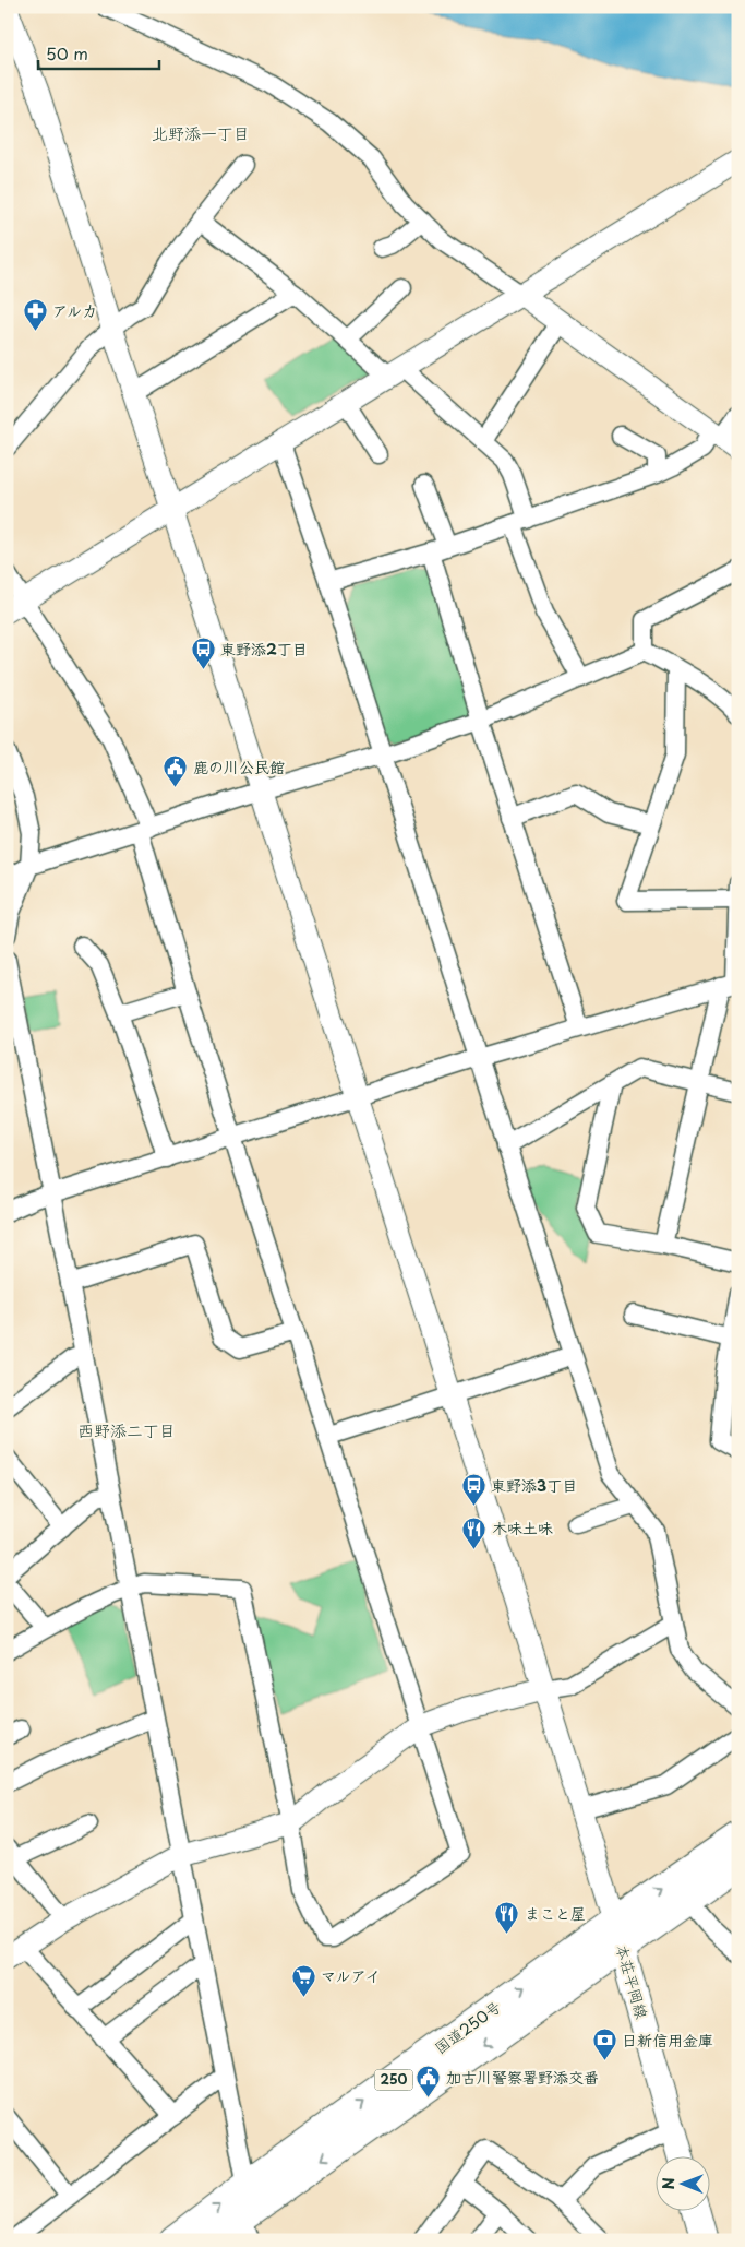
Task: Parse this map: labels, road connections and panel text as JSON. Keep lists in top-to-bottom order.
{
  "streets": {
    "highway": ["国道250号", "250"],
    "main road": ["本荘平岡線"]
  },
  "crossings": [
    ["本荘平岡線", "国道250号"]
  ],
  "districts": ["北野添一丁目", "西野添二丁目"],
  "places": {
    "pharmacy": ["アルカ"],
    "bus stop": ["東野添2丁目", "東野添3丁目"],
    "public building": ["鹿の川公民館", "加古川警察署野添交番"],
    "restaurant": ["木味土味", "まこと屋"],
    "supermarket": ["マルアイ"],
    "bank": ["日新信用金庫"]
  },
  "scale_bar": "50 m",
  "north": "left"
}
